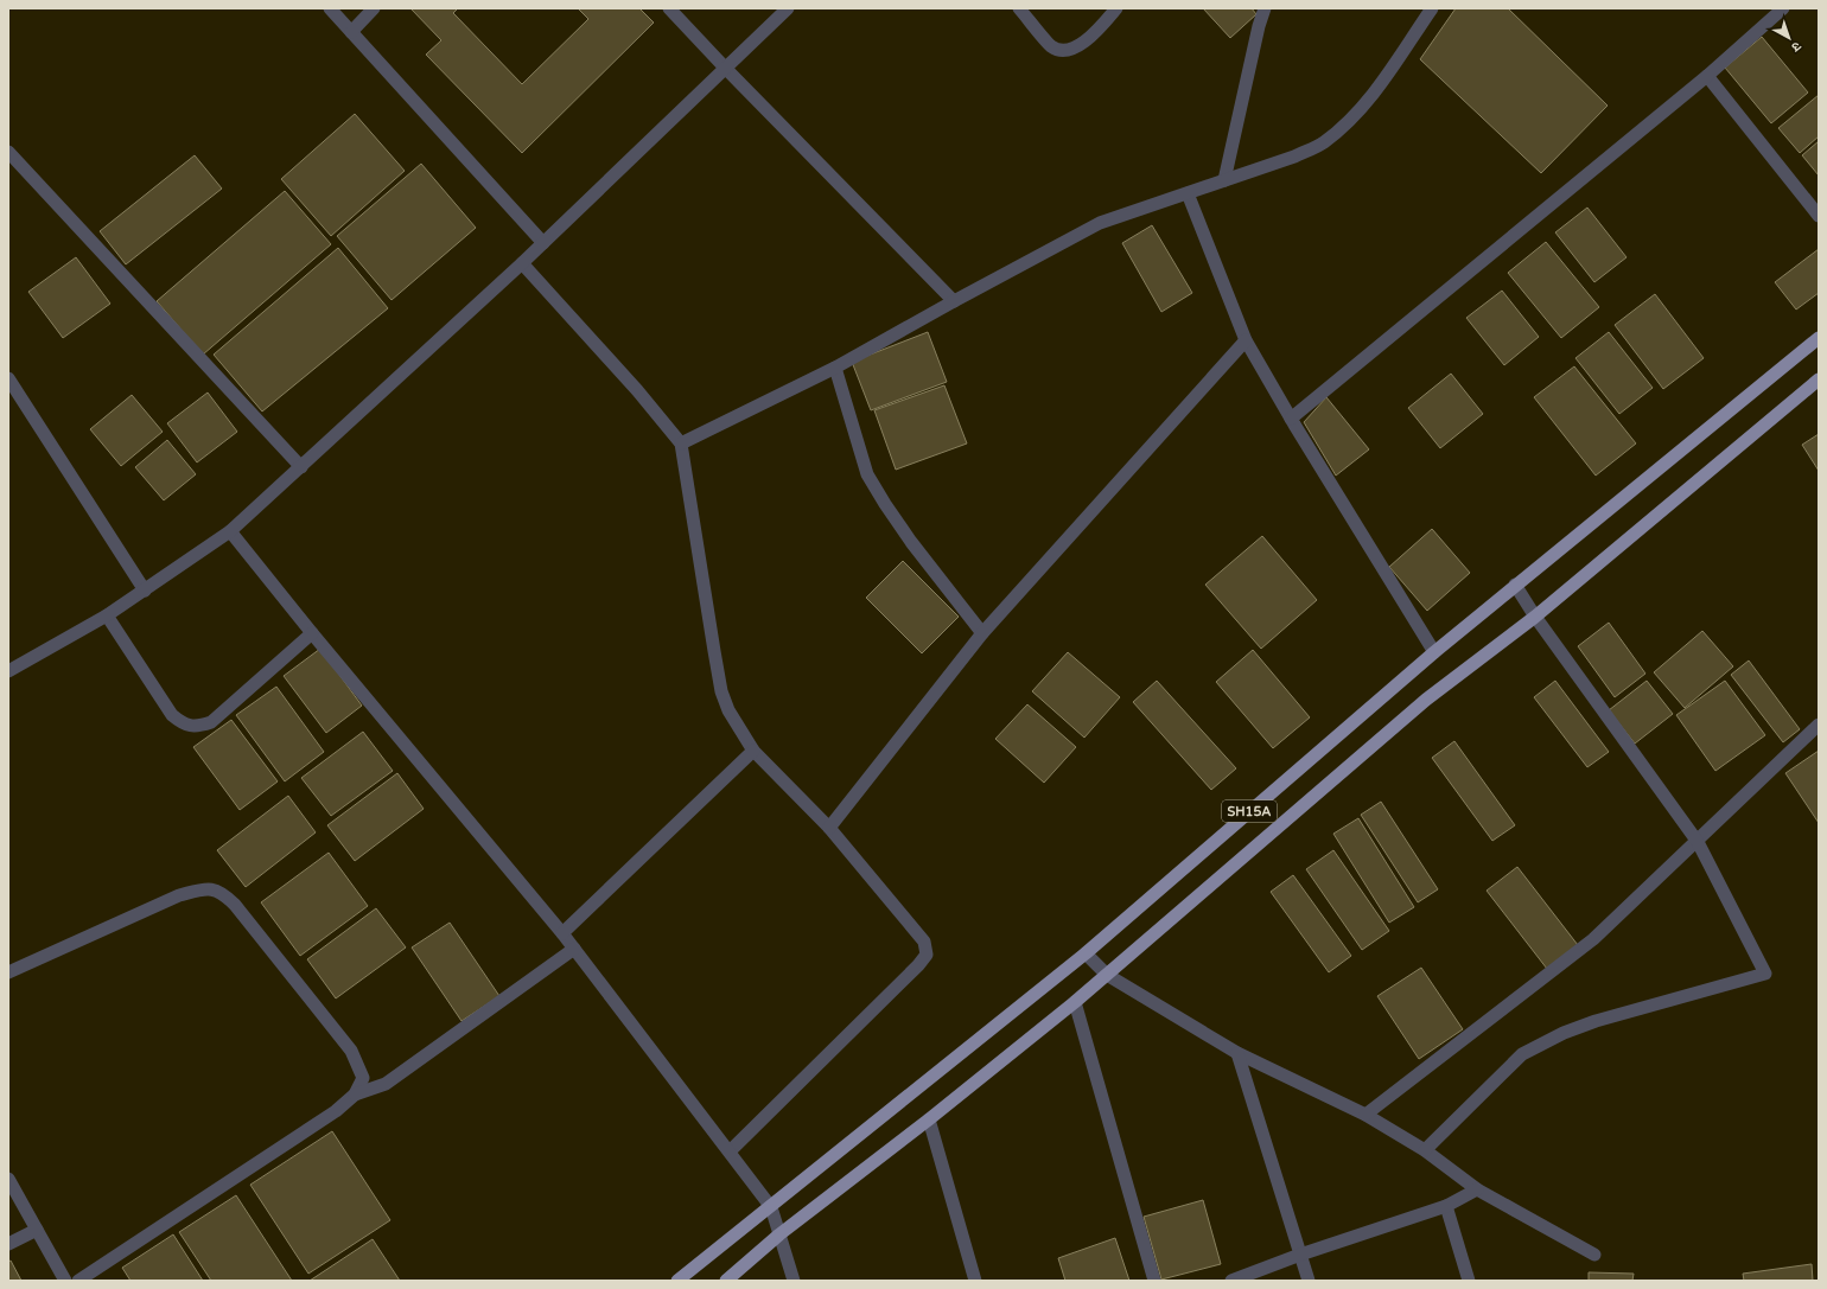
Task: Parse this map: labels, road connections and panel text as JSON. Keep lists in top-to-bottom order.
{
  "streets": {
    "main road": ["SH15A"]
  },
  "north": "bottom right"
}
